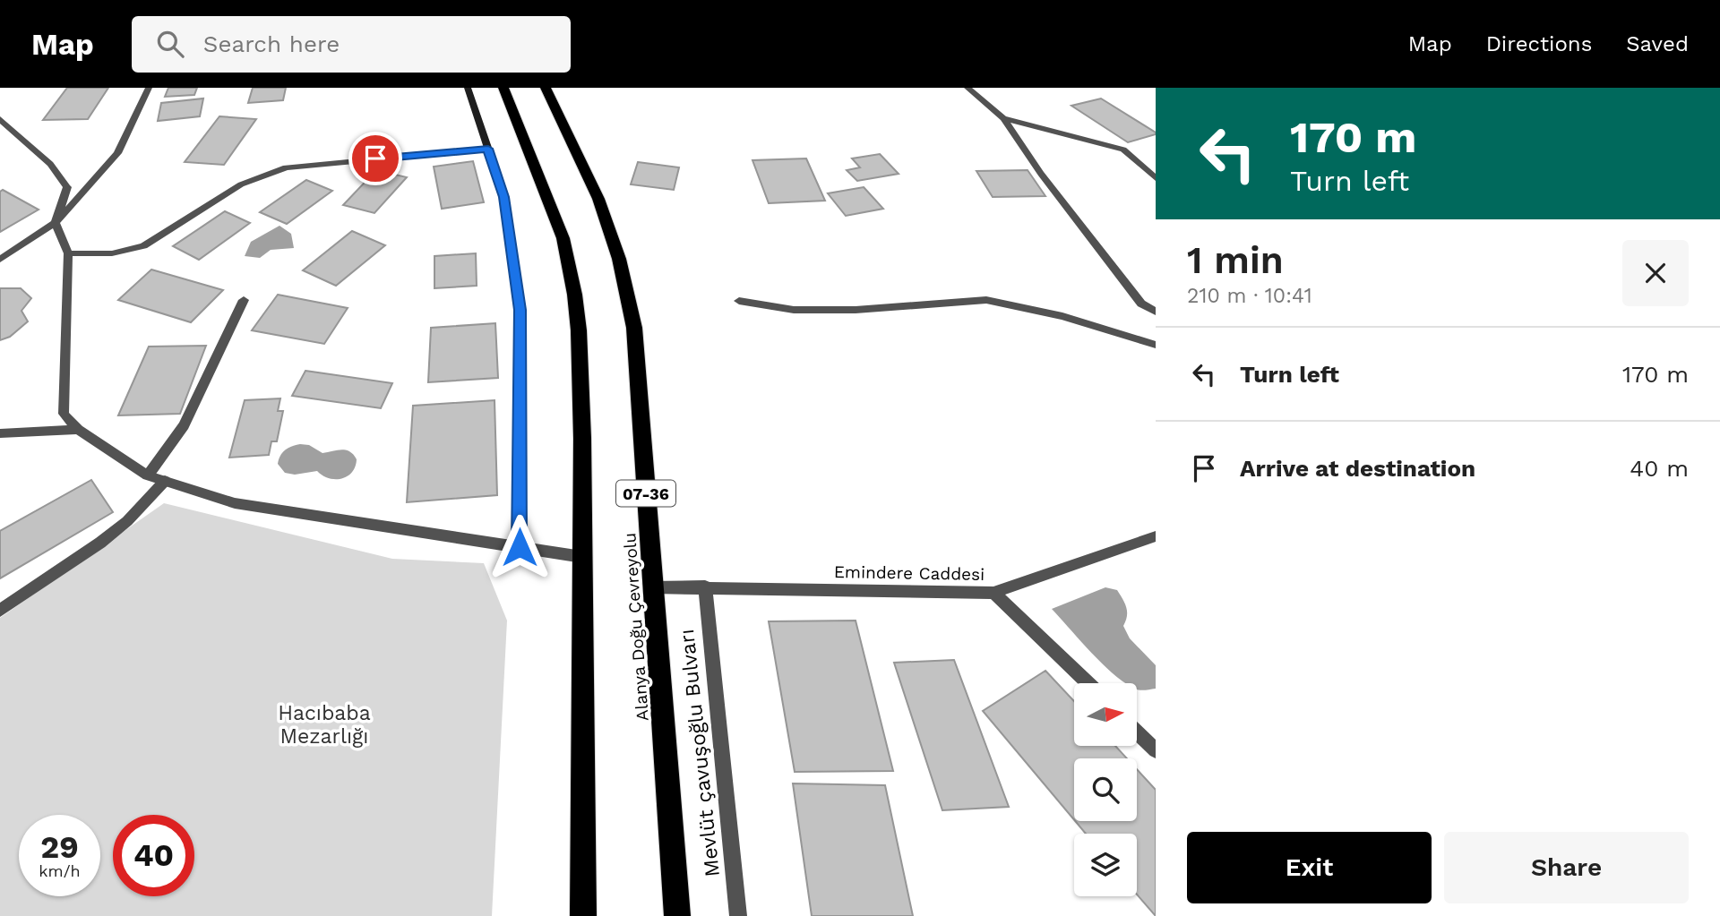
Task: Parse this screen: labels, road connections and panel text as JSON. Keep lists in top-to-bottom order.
{
  "streets": {
    "highway": ["07-36", "Alanya Doğu Çevreyolu"],
    "street": ["Emindere Caddesi", "Mevlüt çavuşoğlu Bulvarı"]
  },
  "crossings": [
    ["Emindere Caddesi", "Alanya Doğu Çevreyolu"],
    ["Emindere Caddesi", "Mevlüt çavuşoğlu Bulvarı"]
  ],
  "parks": ["Hacıbaba Mezarlığı"],
  "north": "right",
  "page": {
    "header": "Map",
    "search": "Search here",
    "nav": ["Map", "Directions", "Saved"],
    "turn": ["170 m", "Turn left"],
    "heading": ["1 min", "210 m · 10:41"],
    "list": [
      {
        "name": "Turn left",
        "value": "170 m"
      },
      {
        "name": "Arrive at destination",
        "value": "40 m"
      }
    ],
    "speed": "29 km/h",
    "limit": "40",
    "buttons": ["Exit", "Share"]
  }
}
